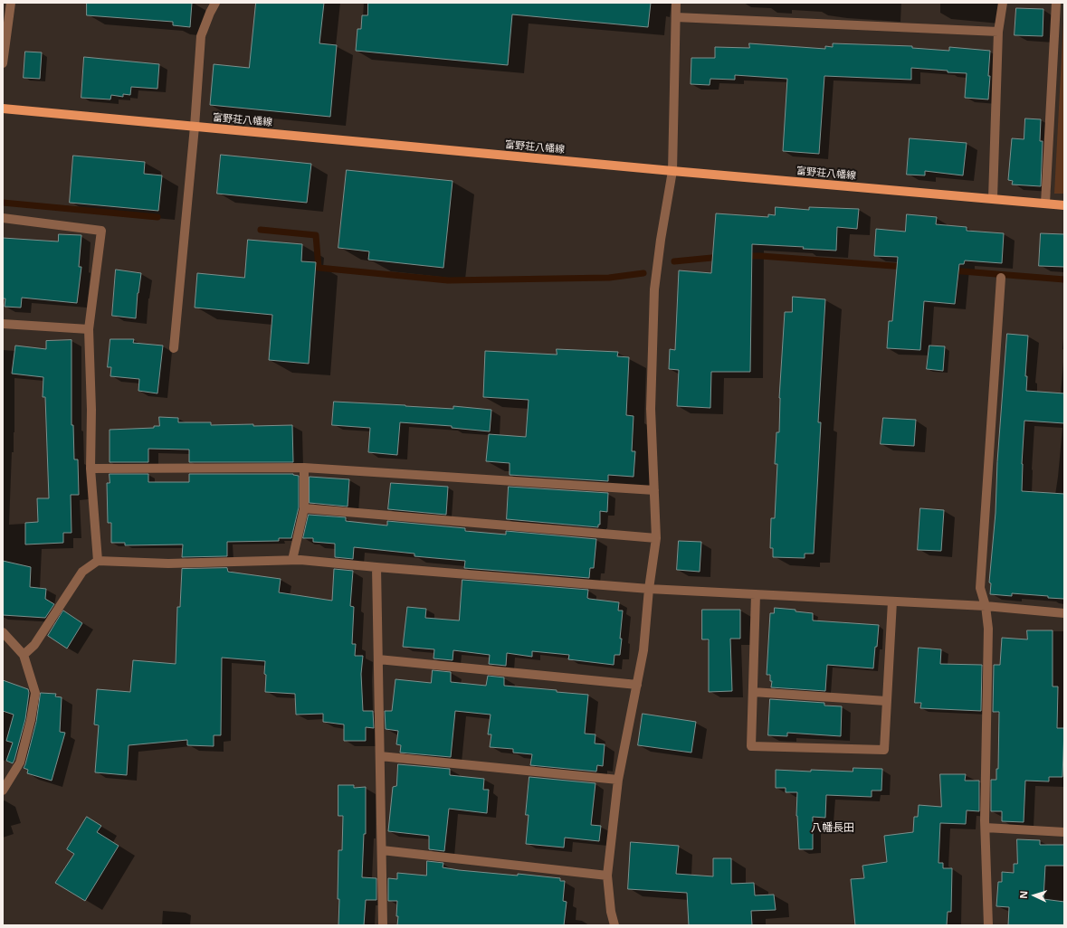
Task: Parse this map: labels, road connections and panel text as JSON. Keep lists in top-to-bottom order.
{
  "streets": {
    "main road": ["富野荘八幡線"]
  },
  "districts": ["八幡長田"],
  "north": "left"
}
